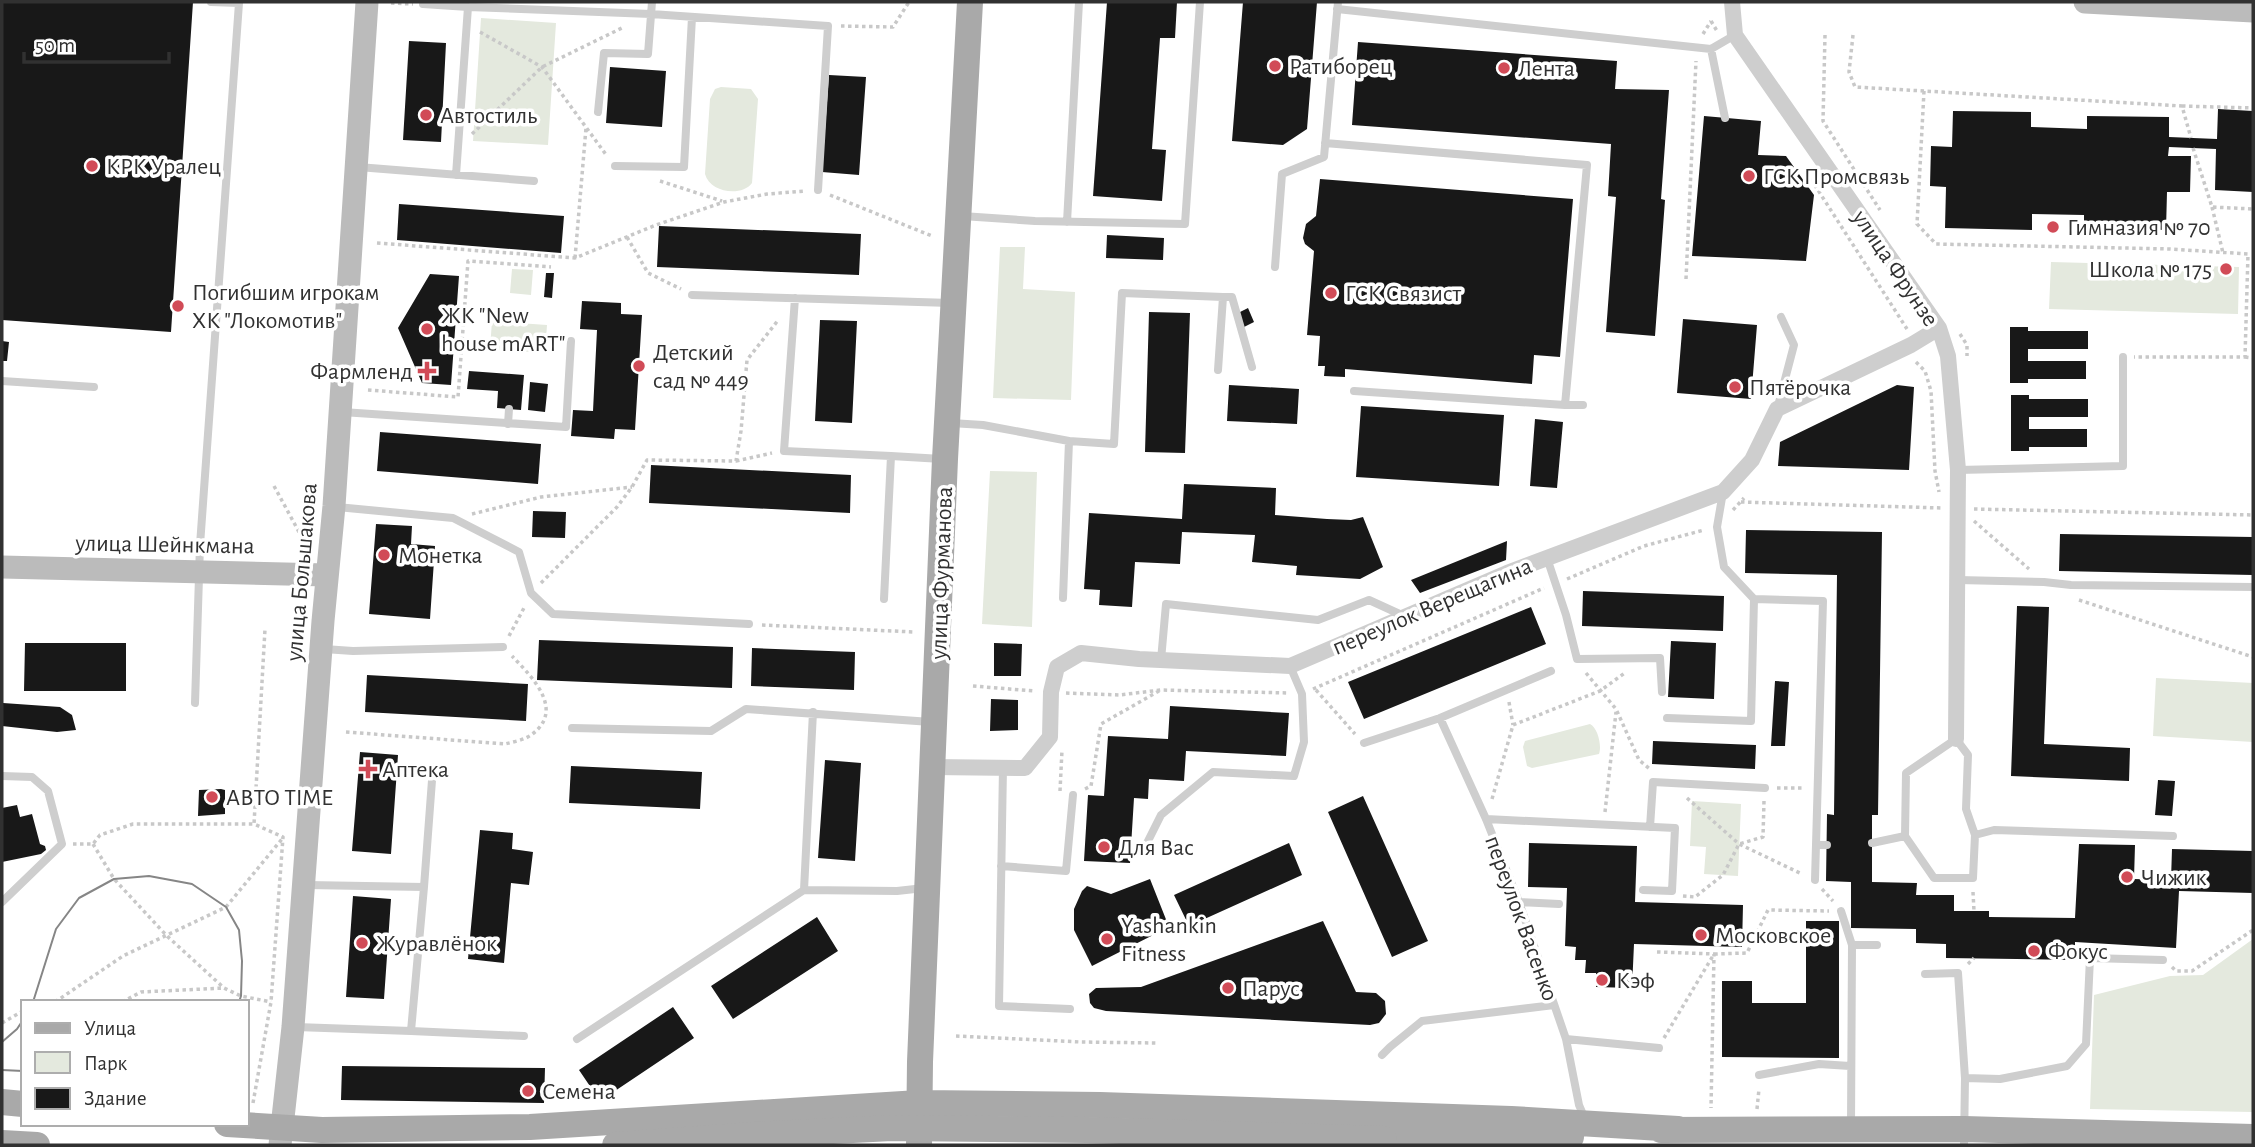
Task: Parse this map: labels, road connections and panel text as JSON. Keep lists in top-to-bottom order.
{
  "streets": {
    "main road": ["улица Фурманова"],
    "street": [
      "улица Фрунзе",
      "улица Шейнкмана",
      "улица Большакова",
      "переулок Верещагина"
    ],
    "lane": ["переулок Васенко"]
  },
  "crossings": [
    ["улица Шейнкмана", "улица Большакова"],
    ["улица Фурманова", "переулок Верещагина"]
  ],
  "places": {
    "other": [
      "Ратиборец",
      "Лента",
      "Автостиль",
      "КРК Уралец",
      "ГСК Промсвязь",
      "Гимназия № 70",
      "Школа № 175",
      "ГСК Связист",
      "Погибшим игрокам ХК \"Локомотив\"",
      "ЖК \"New house mART\"",
      "Детский сад № 449",
      "Пятёрочка",
      "Монетка",
      "АВТО TIME",
      "Для Вас",
      "Чижик",
      "Московское",
      "Yashankin Fitness",
      "Журавлёнок",
      "Фокус",
      "Кэф",
      "Парус",
      "Семена"
    ],
    "health": ["Фармленд", "Аптека"]
  },
  "legend": ["Улица", "Парк", "Здание"],
  "scale_bar": "50 m"
}
